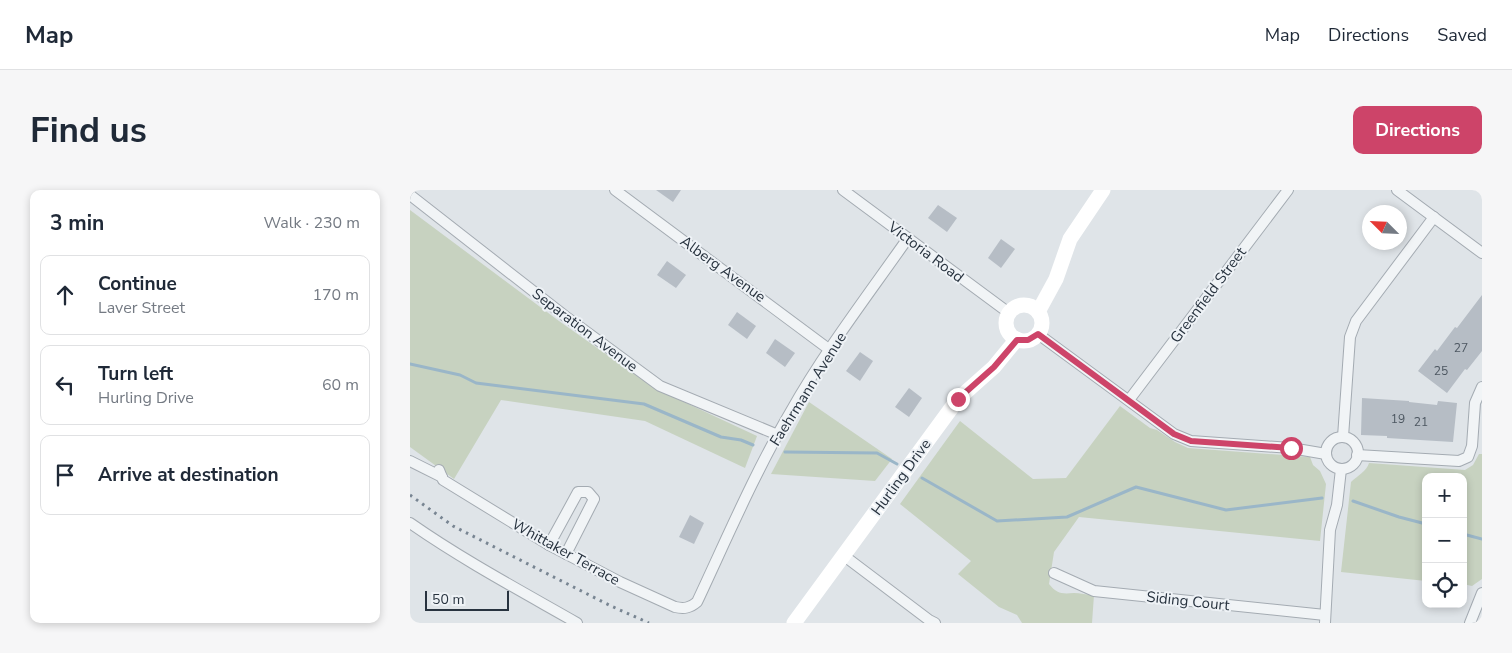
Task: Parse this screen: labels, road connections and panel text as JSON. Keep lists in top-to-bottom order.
{
  "streets": {
    "street": [
      "Victoria Road",
      "Alberg Avenue",
      "Greenfield Street",
      "Separation Avenue",
      "Faehrmann Avenue",
      "Hurling Drive",
      "Whittaker Terrace",
      "Siding Court"
    ]
  },
  "crossings": [
    ["Victoria Road", "Faehrmann Avenue"],
    ["Victoria Road", "Hurling Drive"],
    ["Alberg Avenue", "Faehrmann Avenue"],
    ["Separation Avenue", "Faehrmann Avenue"],
    ["Faehrmann Avenue", "Whittaker Terrace"]
  ],
  "house_numbers": [
    "27",
    "25",
    "19",
    "21"
  ],
  "scale_bar": "50 m",
  "north": "top left",
  "page": {
    "header": "Map",
    "nav": ["Map", "Directions", "Saved"],
    "buttons": "Directions",
    "title": "Find us",
    "heading": ["3 min", "Walk · 230 m"],
    "list": [
      ["Continue", "Laver Street", "170 m"],
      ["Turn left", "Hurling Drive", "60 m"],
      "Arrive at destination"
    ],
    "map_buttons": ["+", "−"],
    "scale": "50 m"
  }
}
